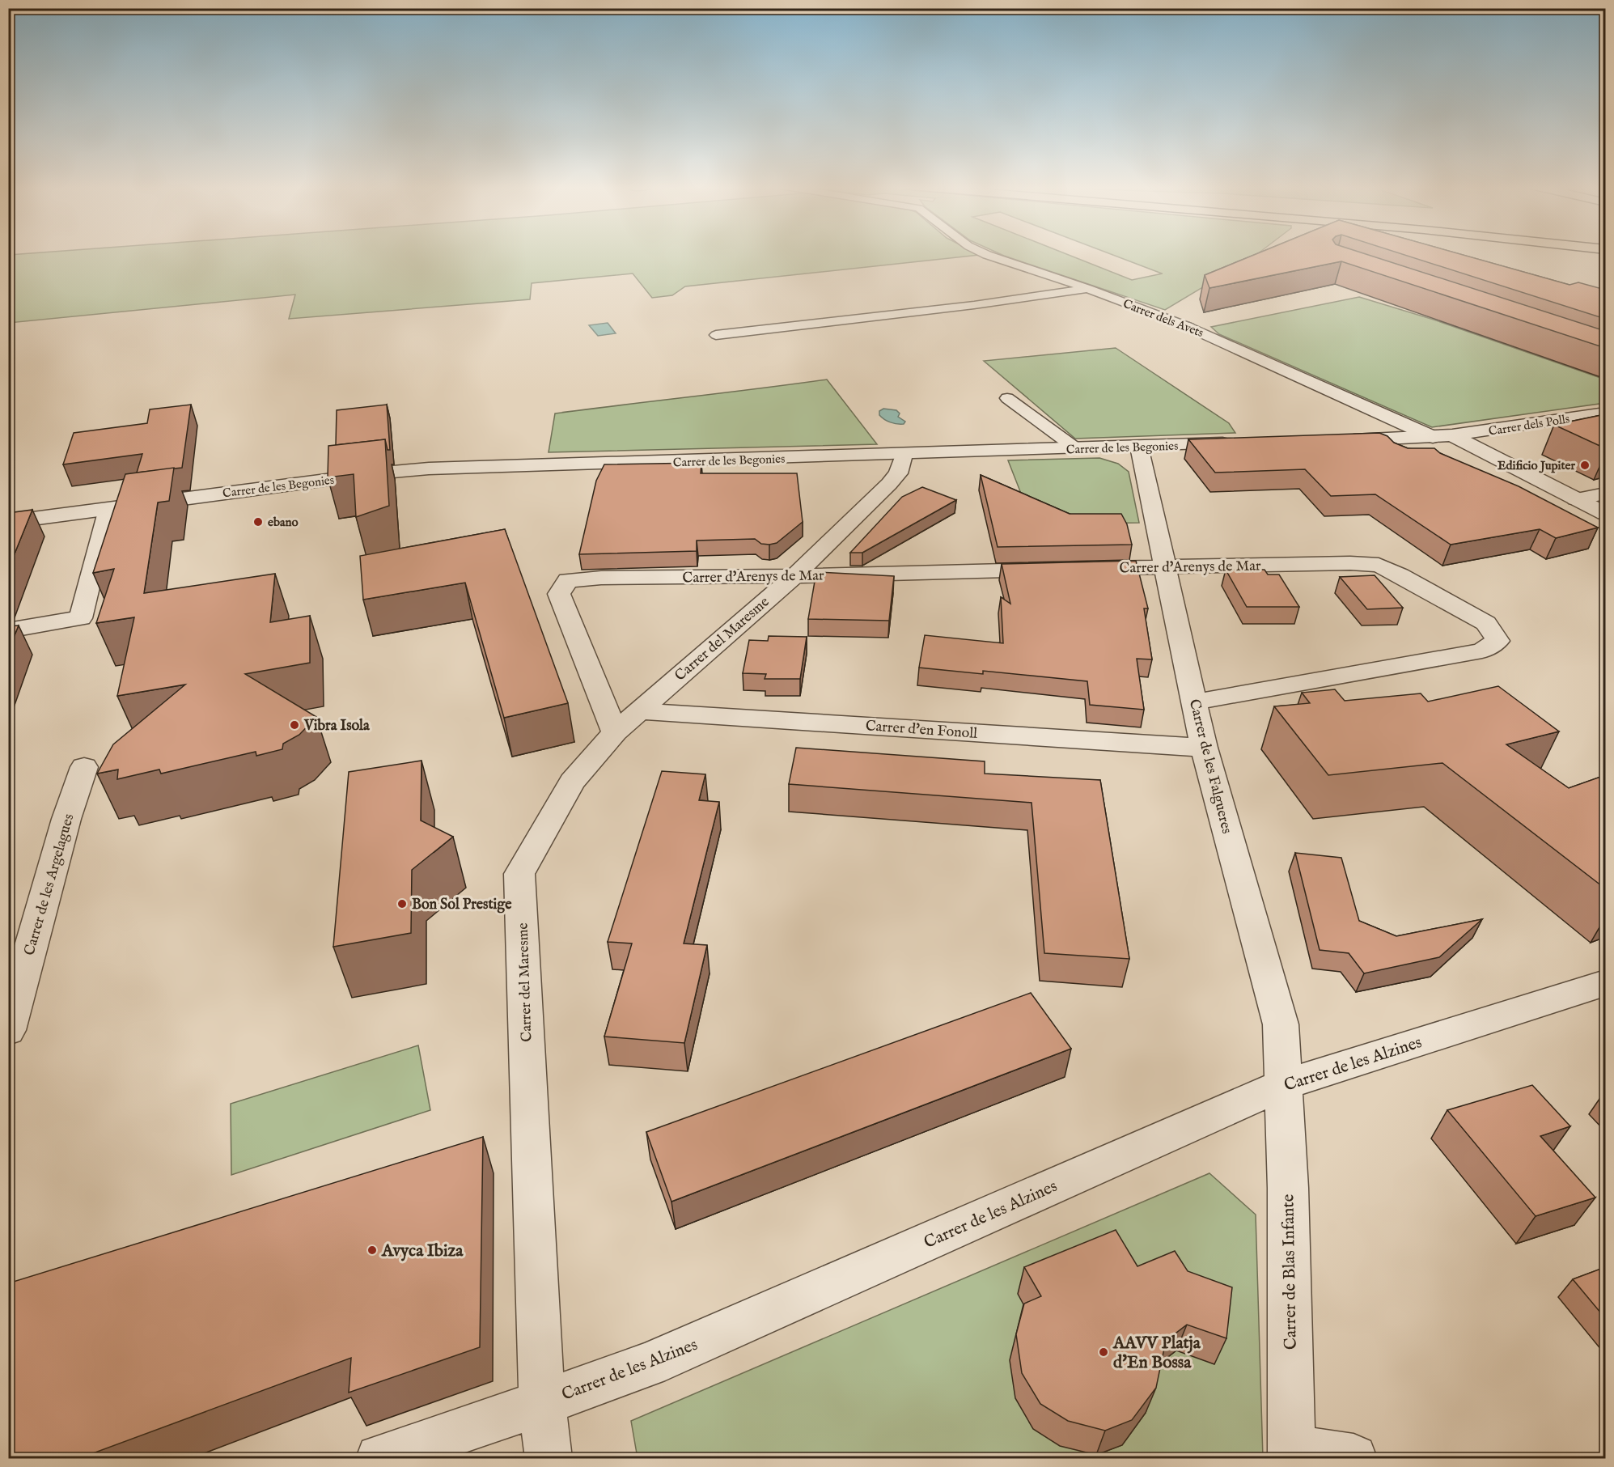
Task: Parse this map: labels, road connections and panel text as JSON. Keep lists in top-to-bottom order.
{
  "streets": {
    "street": [
      "Carrer dels Avets",
      "Carrer dels Polls",
      "Carrer de les Begonies",
      "Carrer d'Arenys de Mar",
      "Carrer del Maresme",
      "Carrer d'en Fonoll",
      "Carrer de les Falgueres",
      "Carrer de les Argelagues",
      "Carrer de les Alzines",
      "Carrer de Blas Infante"
    ]
  },
  "crossings": [
    ["Carrer de les Begonies", "Carrer del Maresme"],
    ["Carrer de les Begonies", "Carrer de les Falgueres"],
    ["Carrer d'Arenys de Mar", "Carrer del Maresme"],
    ["Carrer d'Arenys de Mar", "Carrer de les Falgueres"],
    ["Carrer del Maresme", "Carrer d'en Fonoll"],
    ["Carrer del Maresme", "Carrer de les Alzines"],
    ["Carrer d'en Fonoll", "Carrer de les Falgueres"],
    ["Carrer de les Falgueres", "Carrer de les Alzines"],
    ["Carrer de les Falgueres", "Carrer de Blas Infante"],
    ["Carrer de les Alzines", "Carrer de Blas Infante"]
  ],
  "places": [
    "Edificio Jupiter",
    "ebano",
    "Vibra Isola",
    "Bon Sol Prestige",
    "Avyca Ibiza",
    "AAVV Platja d'En Bossa"
  ]
}
